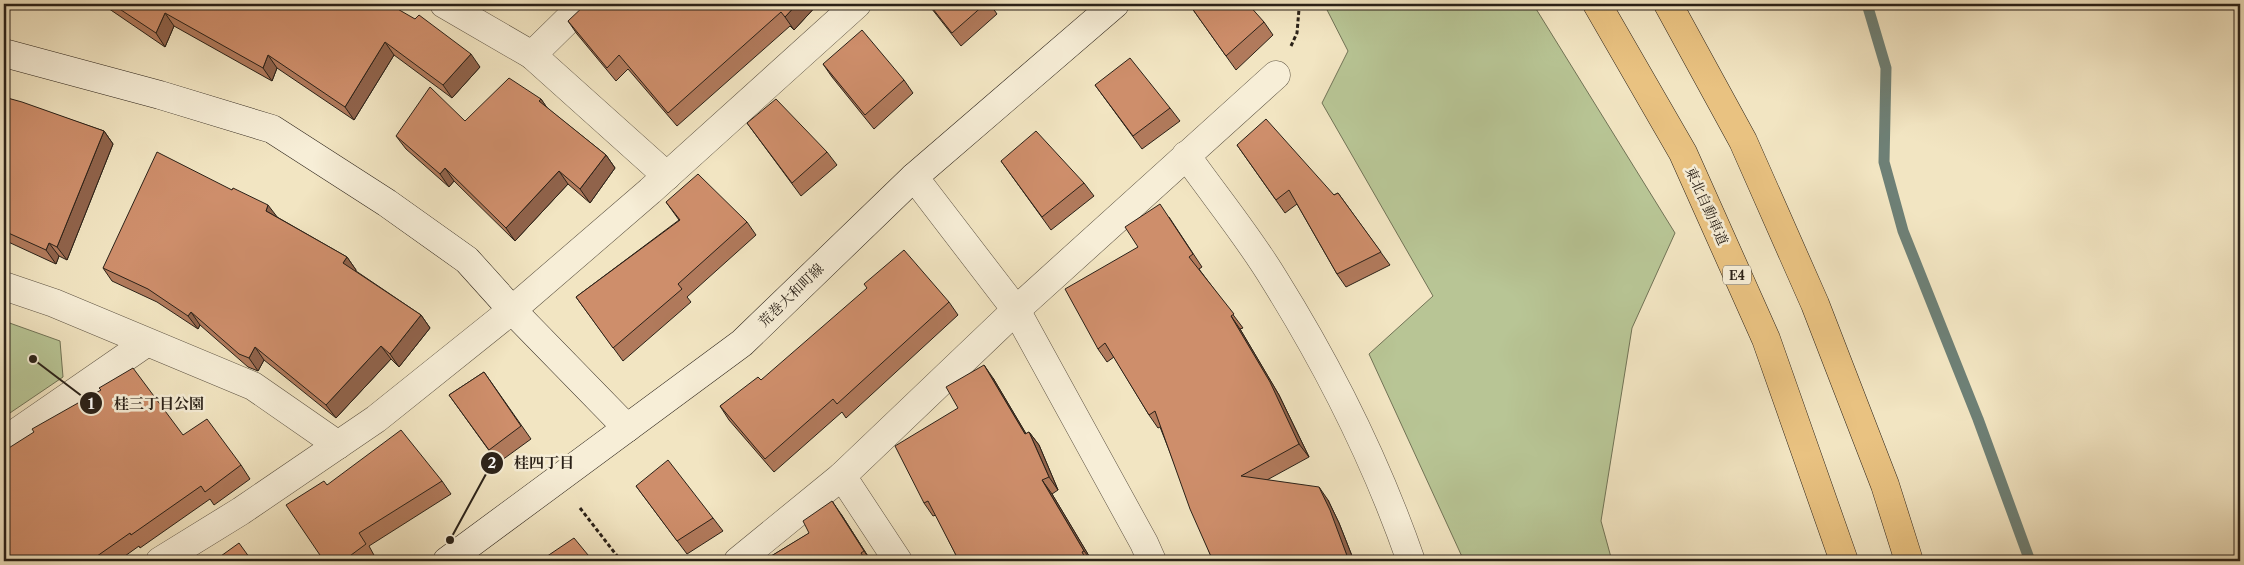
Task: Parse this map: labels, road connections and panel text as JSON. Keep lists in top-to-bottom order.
{
  "streets": {
    "highway": ["東北自動車道", "E4"],
    "street": ["荒巻大和町線"]
  },
  "places": ["桂三丁目公園", "桂四丁目"]
}
